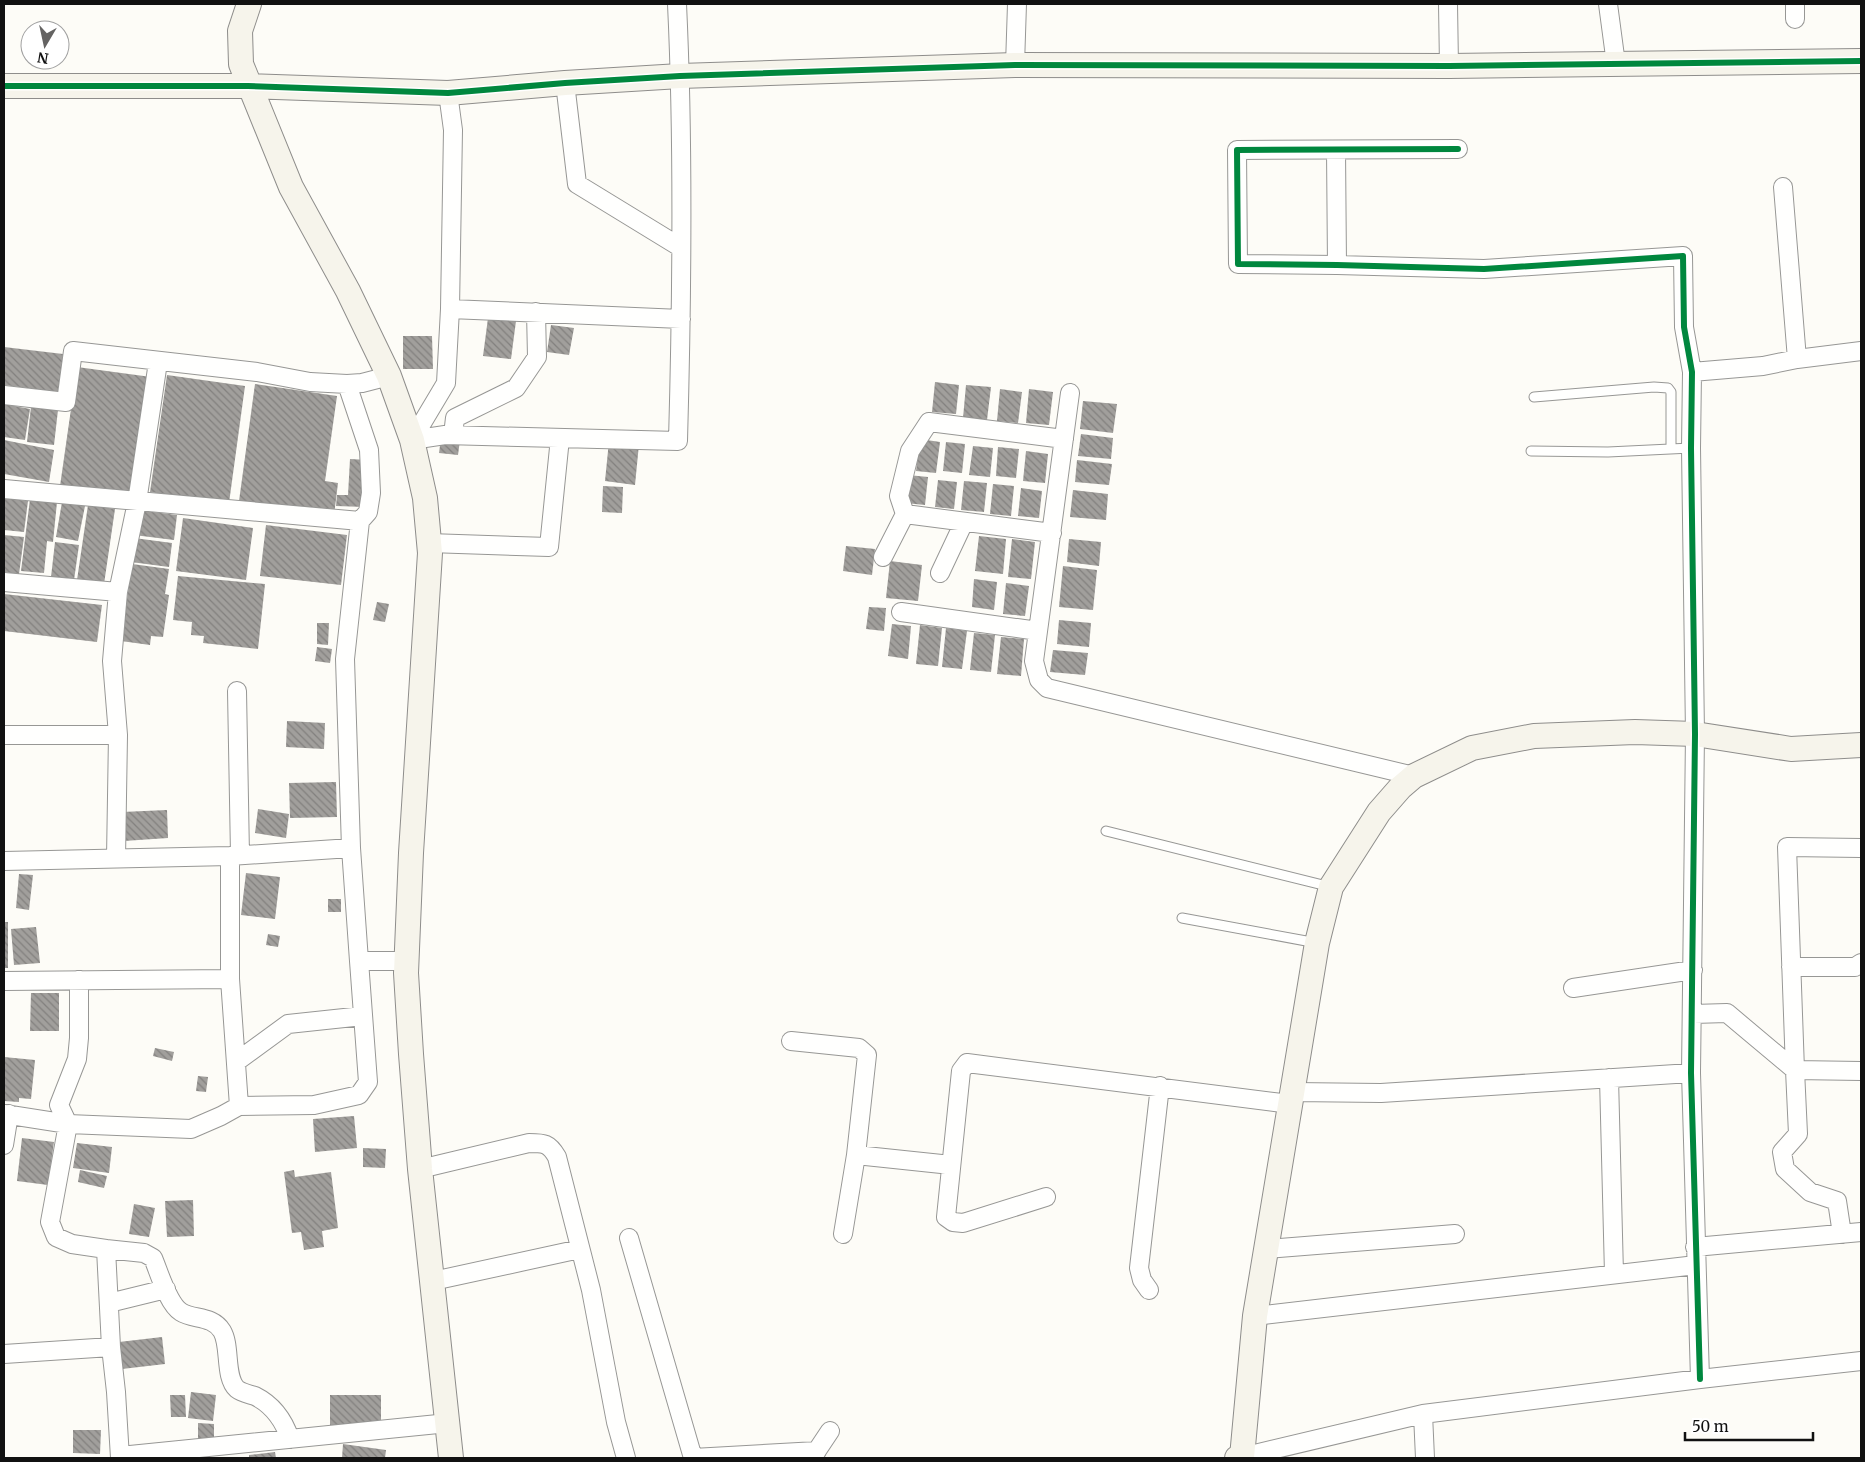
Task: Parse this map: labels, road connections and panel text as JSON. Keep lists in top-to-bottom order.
{
  "scale_bar": "50 m",
  "north": "bottom"
}
